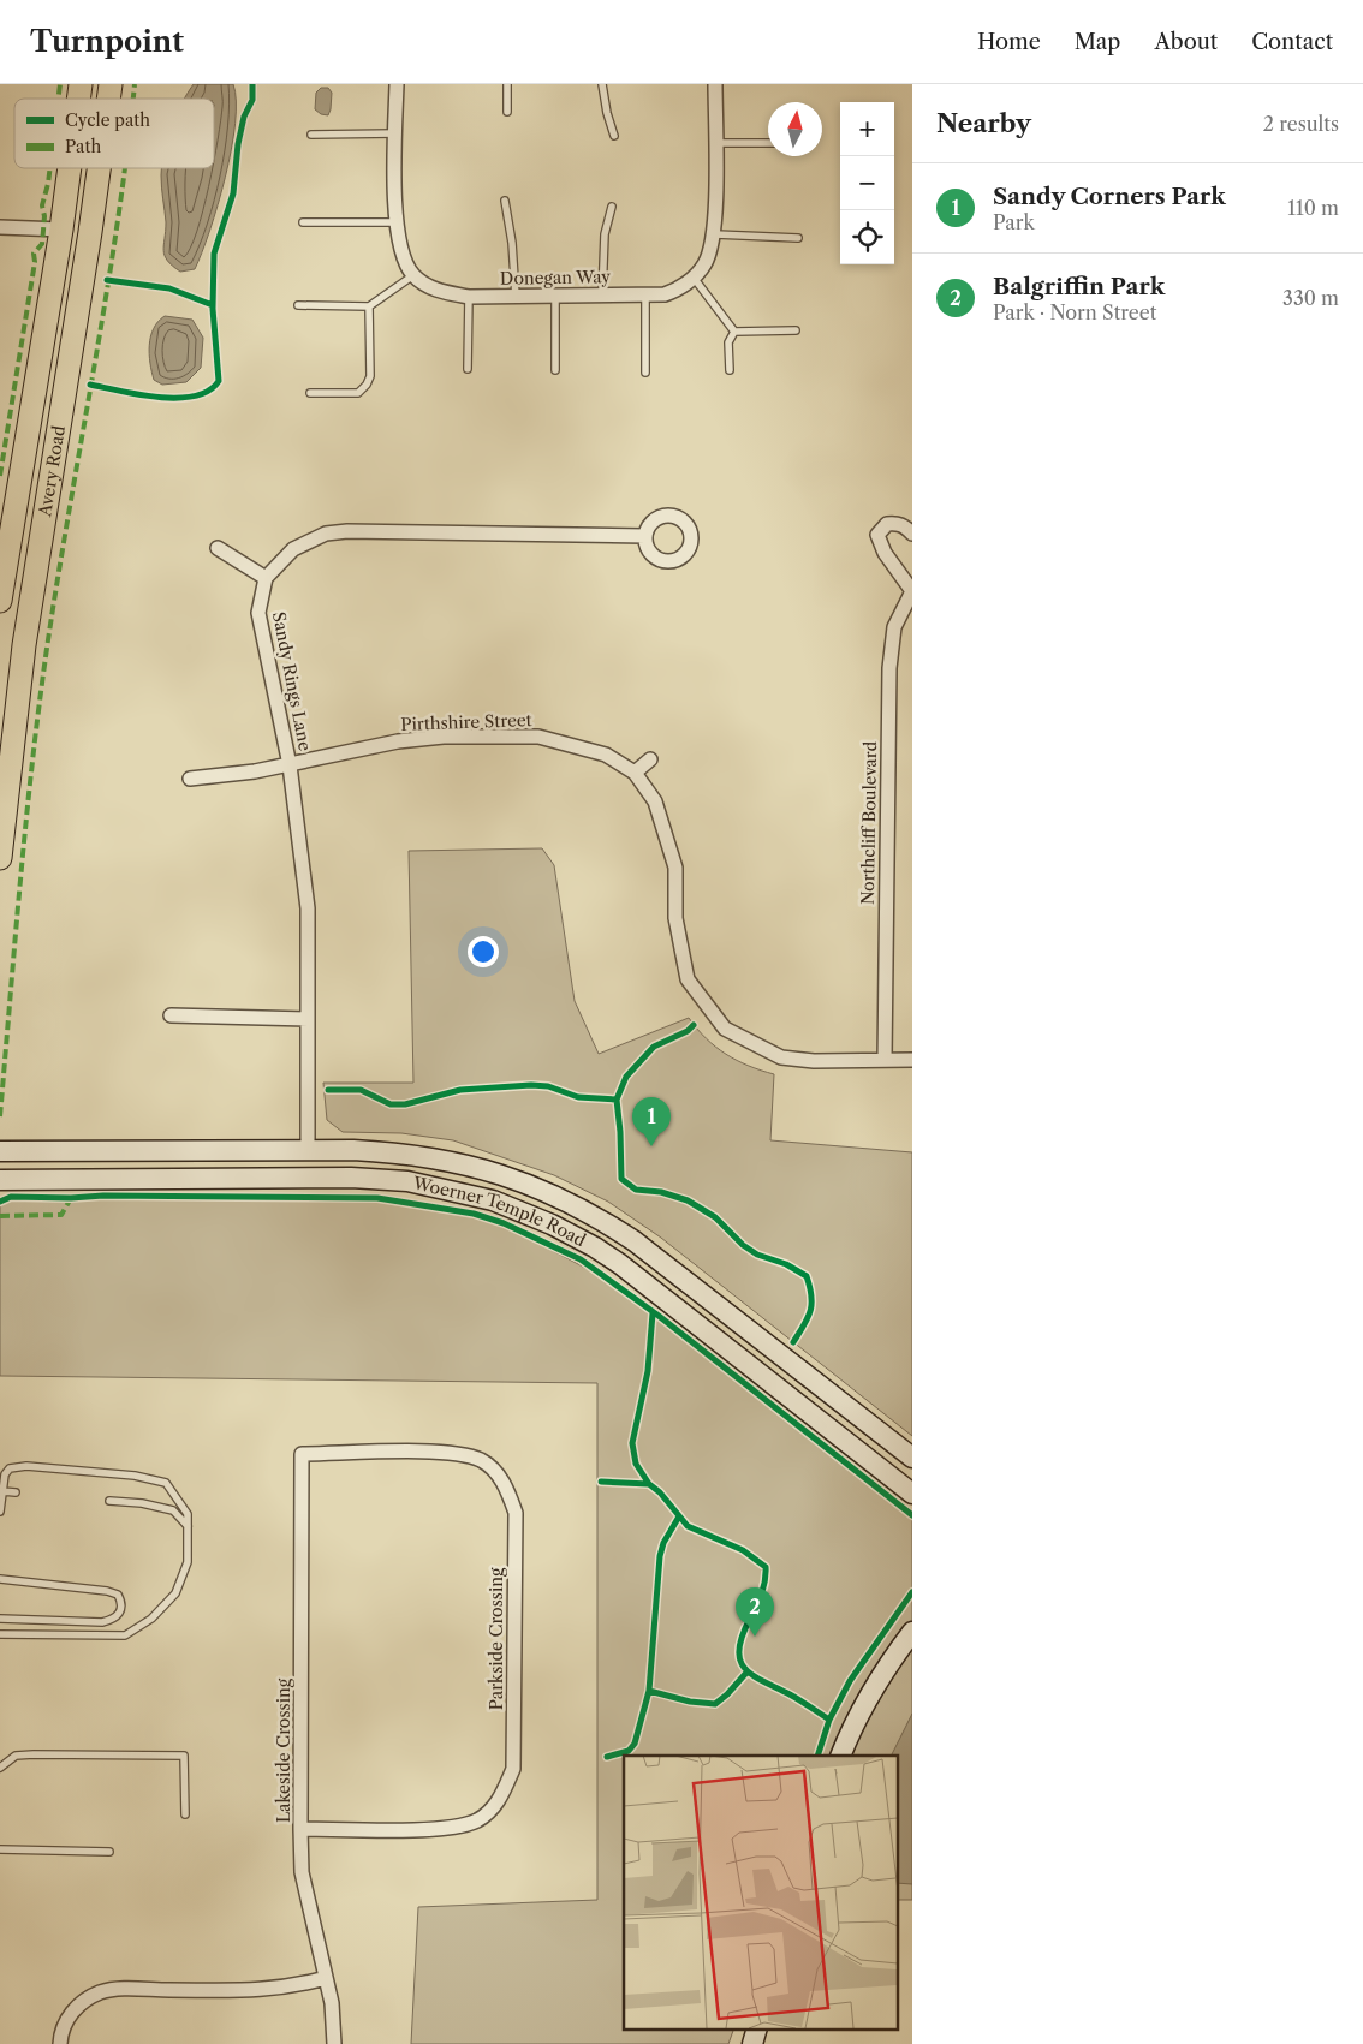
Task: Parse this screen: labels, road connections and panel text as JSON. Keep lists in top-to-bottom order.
{
  "streets": {
    "main road": ["Avery Road", "Woerner Temple Road"],
    "street": [
      "Donegan Way",
      "Sandy Rings Lane",
      "Pirthshire Street",
      "Northcliff Boulevard",
      "Parkside Crossing",
      "Lakeside Crossing"
    ]
  },
  "crossings": [
    ["Sandy Rings Lane", "Pirthshire Street"],
    ["Sandy Rings Lane", "Woerner Temple Road"],
    ["Pirthshire Street", "Northcliff Boulevard"],
    ["Parkside Crossing", "Lakeside Crossing"]
  ],
  "legend": ["Cycle path", "Path"],
  "north": "top",
  "page": {
    "header": "Turnpoint",
    "nav": [
      "Home",
      "Map",
      "About",
      "Contact"
    ],
    "heading": ["Nearby", "2 results"],
    "map_buttons": ["+", "−"],
    "list": [
      {
        "mark": "1",
        "name": "Sandy Corners Park",
        "note": "Park",
        "value": "110 m"
      },
      {
        "mark": "2",
        "name": "Balgriffin Park",
        "note": "Park · Norn Street",
        "value": "330 m"
      }
    ],
    "pins": ["1", "2"]
  }
}
